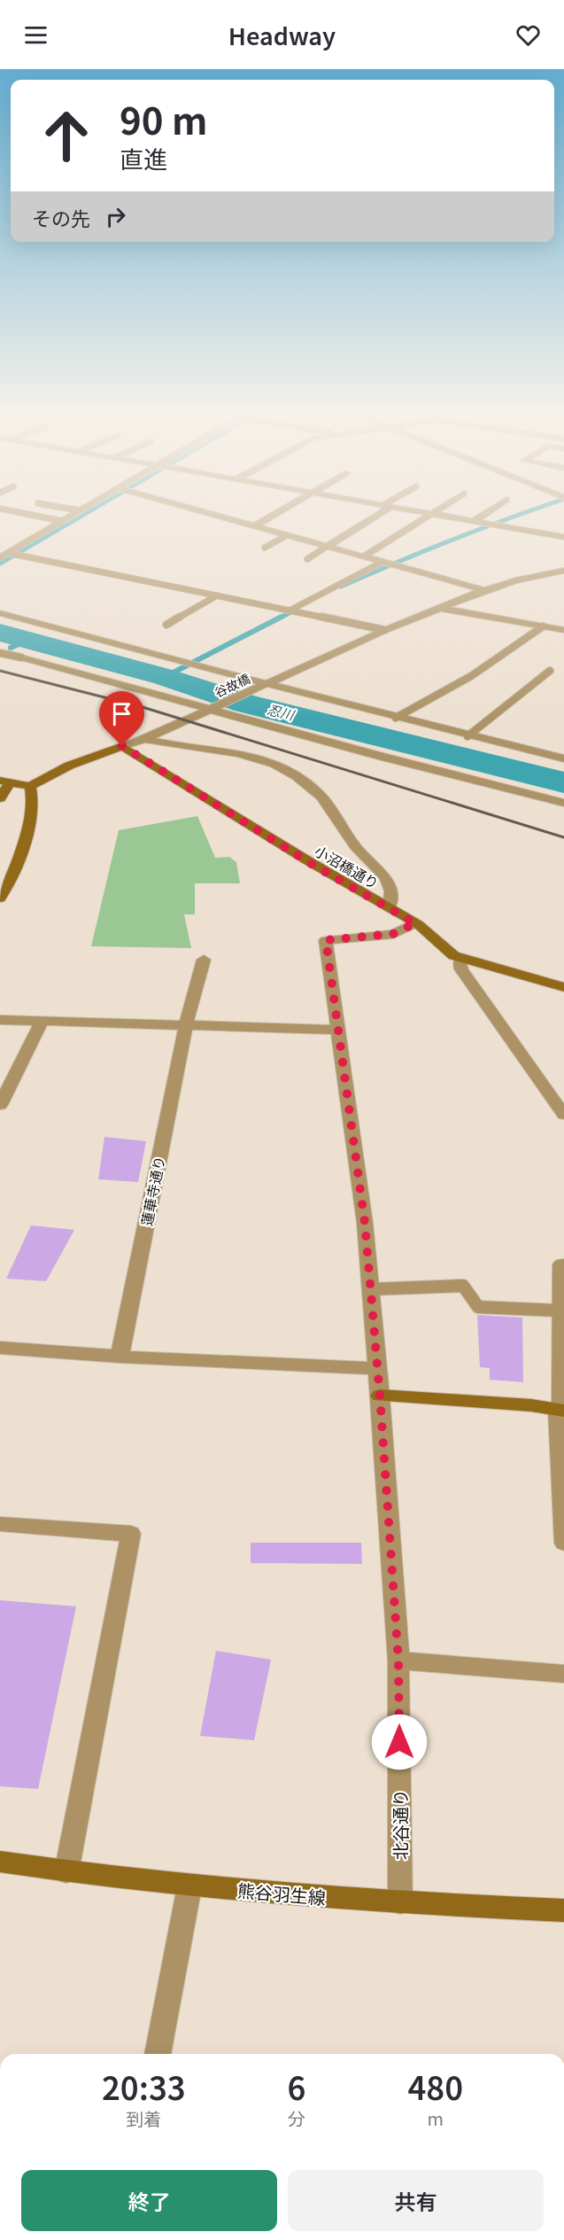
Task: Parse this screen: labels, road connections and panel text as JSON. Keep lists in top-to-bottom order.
{
  "streets": {
    "street": [
      "谷故橋",
      "小沼橋通り",
      "蓮華寺通り",
      "北谷通り",
      "熊谷羽生線"
    ]
  },
  "crossings": [
    ["谷故橋", "小沼橋通り"],
    ["小沼橋通り", "北谷通り"],
    ["北谷通り", "熊谷羽生線"]
  ],
  "water": ["忍川"],
  "page": {
    "header": "Headway",
    "turn": ["90 m", "直進"],
    "then": "その先",
    "eta": [
      "20:33",
      "到着",
      "6",
      "分",
      "480",
      "m"
    ],
    "buttons": ["終了", "共有"]
  }
}
